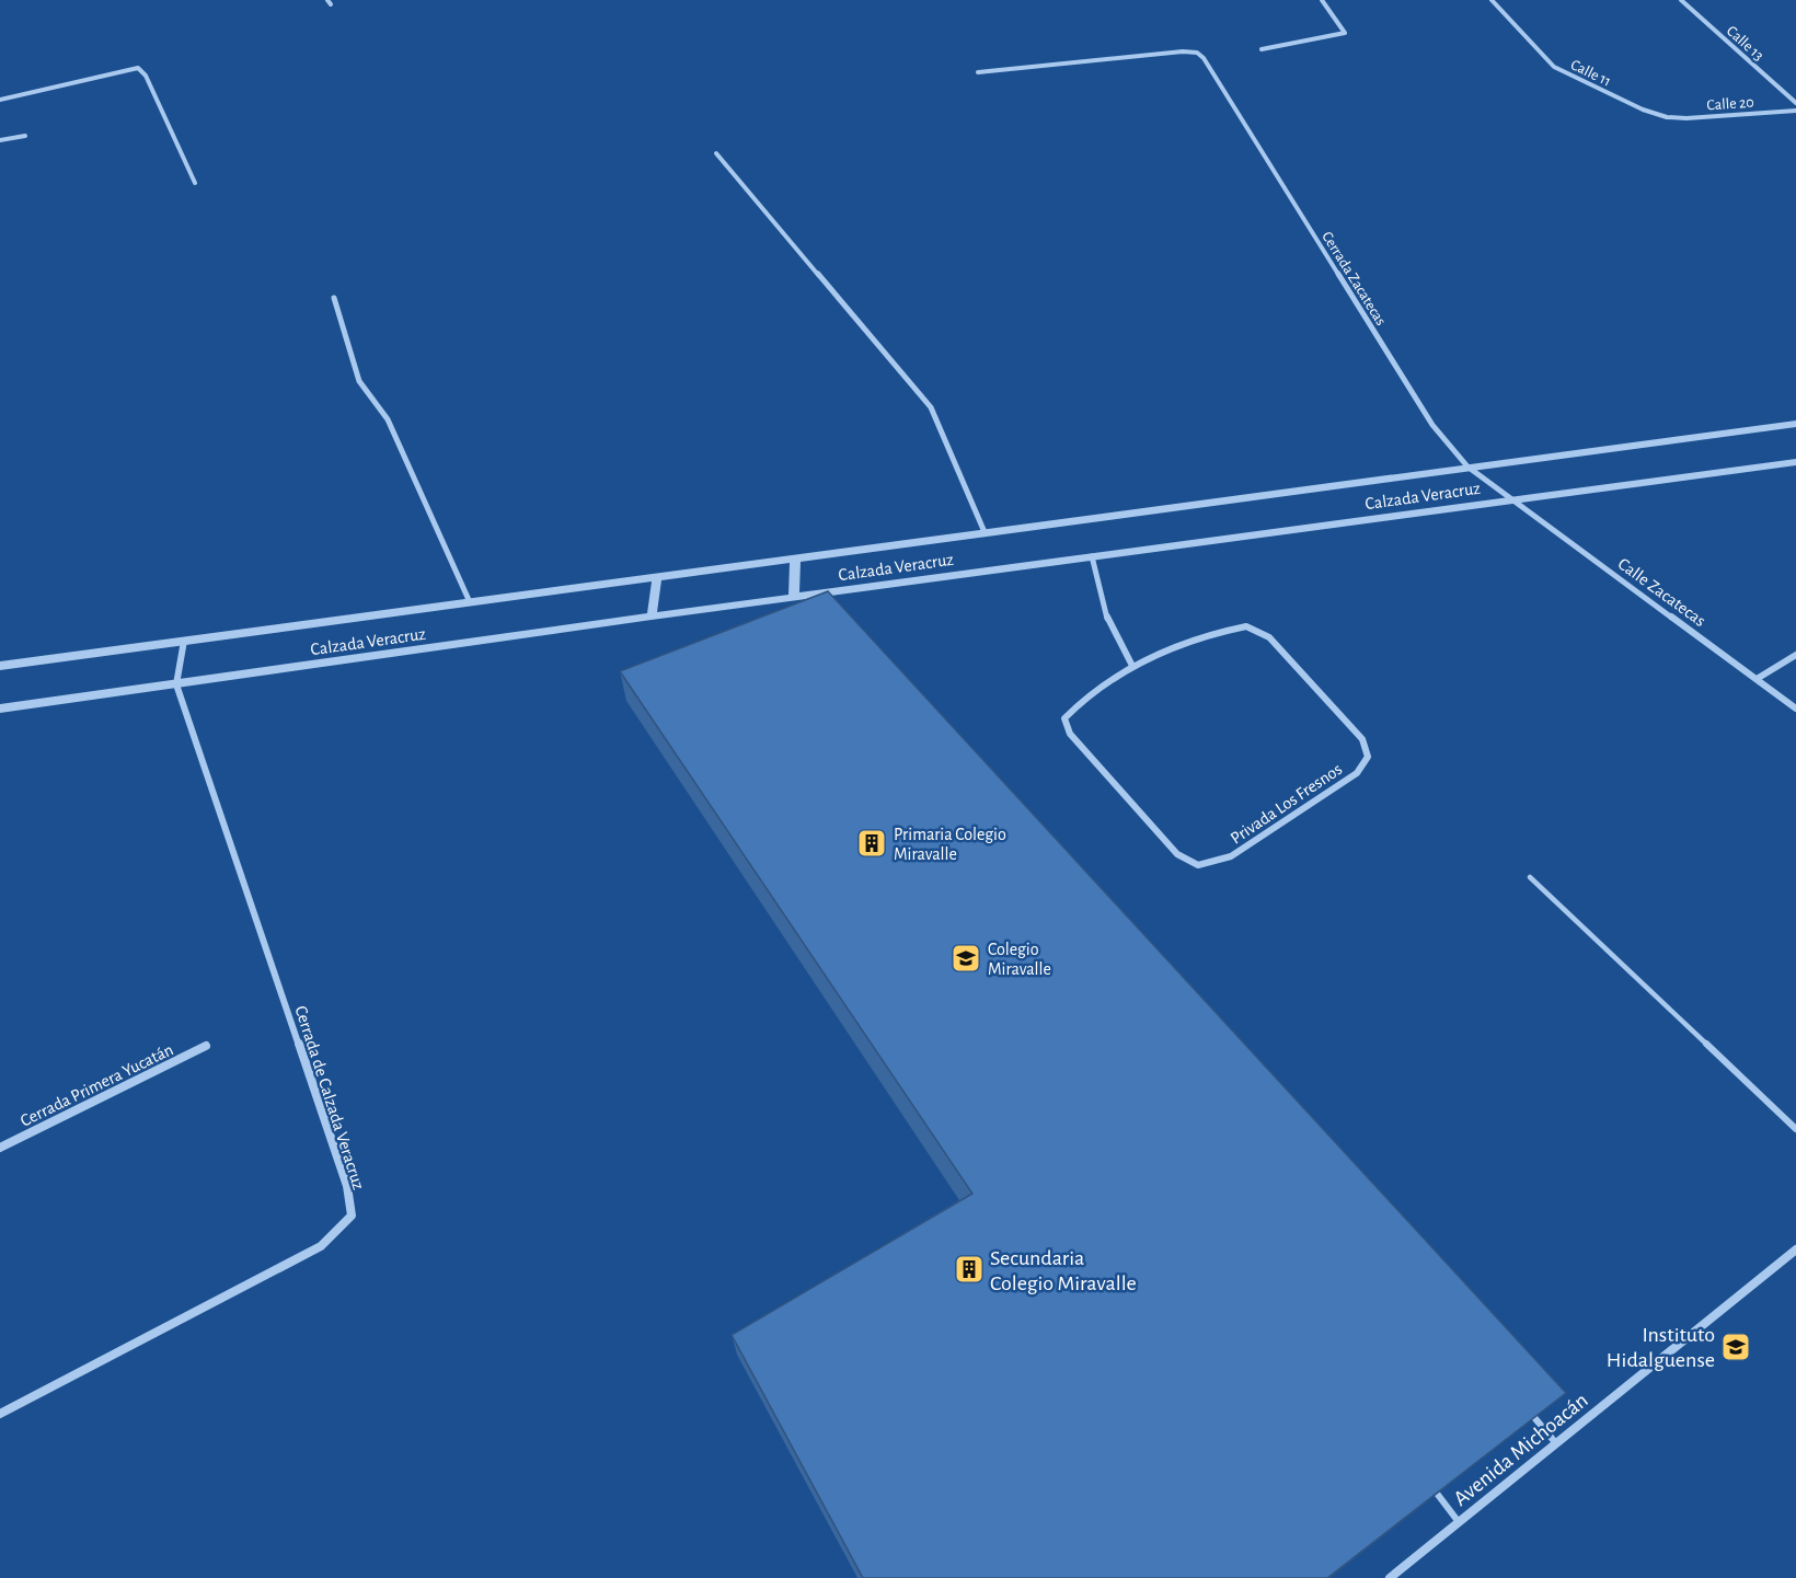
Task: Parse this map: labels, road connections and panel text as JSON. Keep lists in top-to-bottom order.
{
  "streets": {
    "street": [
      "Calle 13",
      "Calle 11",
      "Calle 20",
      "Cerrada Zacatecas",
      "Calzada Veracruz",
      "Calle Zacatecas",
      "Privada Los Fresnos",
      "Cerrada Primera Yucatán",
      "Cerrada de Calzada Veracruz",
      "Avenida Michoacán"
    ]
  },
  "crossings": [
    ["Calle 11", "Calle 20"],
    ["Cerrada Zacatecas", "Calzada Veracruz"],
    ["Cerrada Zacatecas", "Calle Zacatecas"],
    ["Calzada Veracruz", "Calle Zacatecas"],
    ["Calzada Veracruz", "Cerrada de Calzada Veracruz"]
  ],
  "places": {
    "building": ["Primaria Colegio Miravalle", "Secundaria Colegio Miravalle"],
    "school or university": ["Colegio Miravalle", "Instituto Hidalguense"]
  }
}
